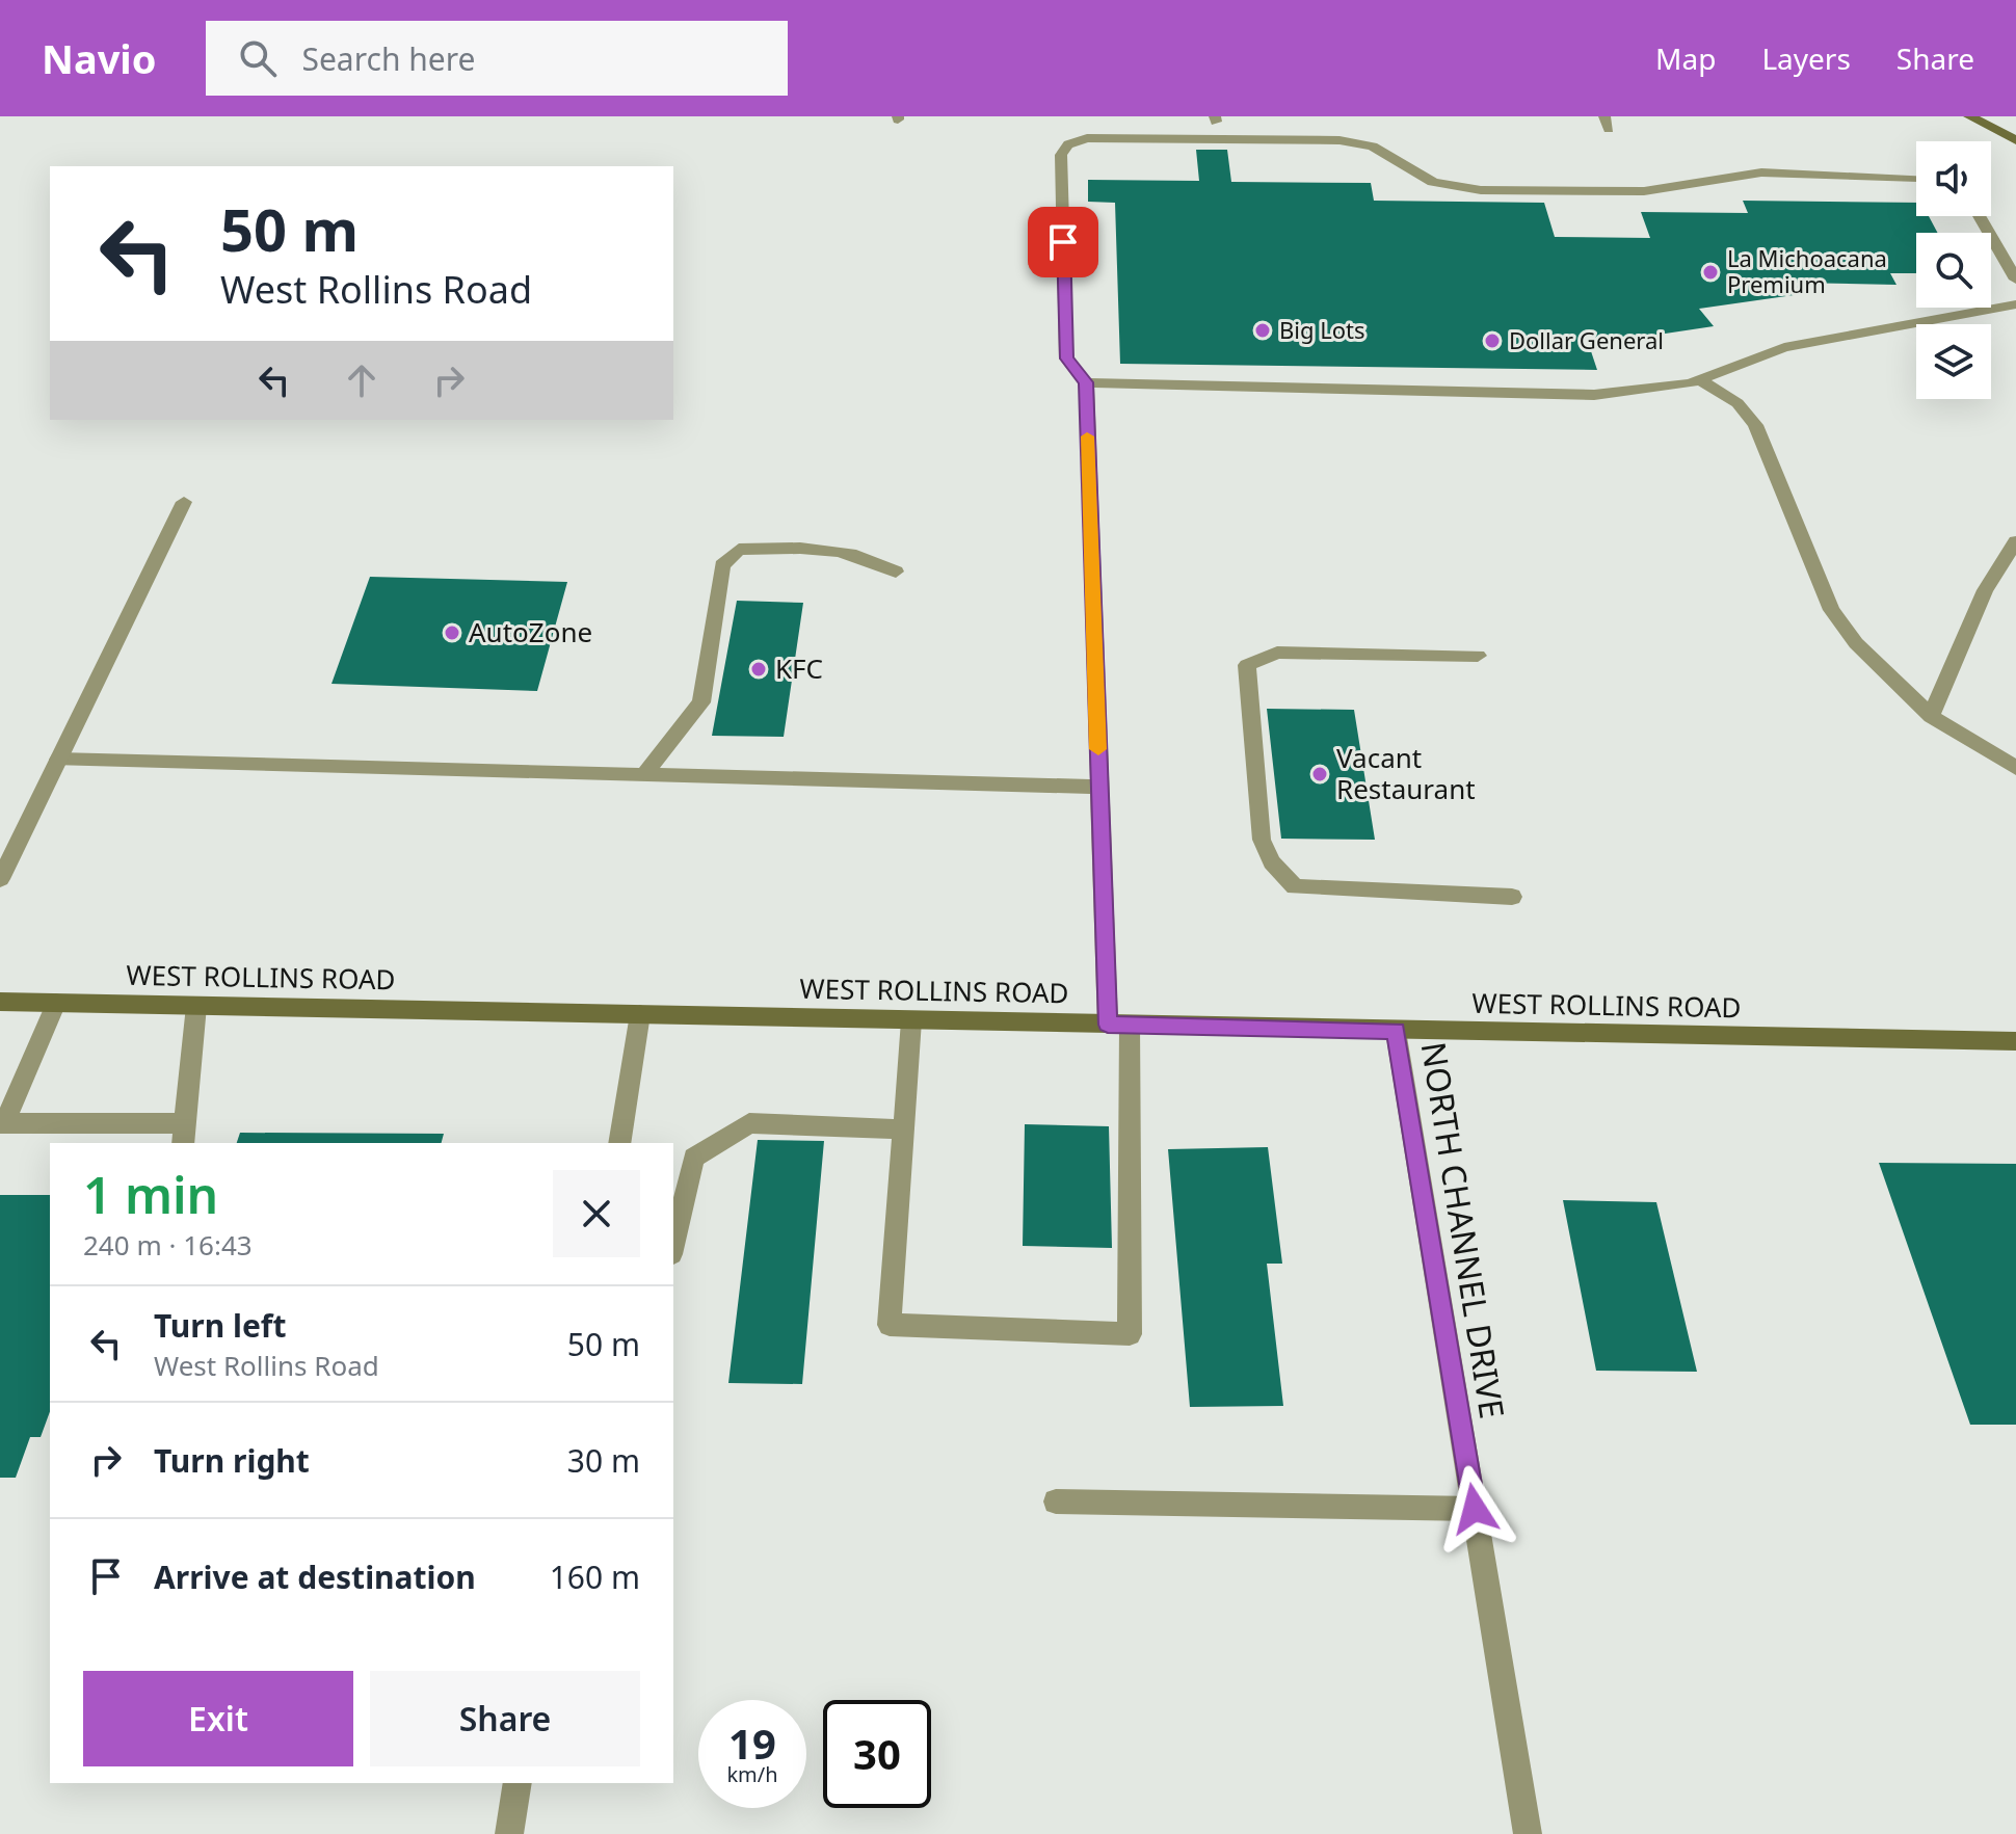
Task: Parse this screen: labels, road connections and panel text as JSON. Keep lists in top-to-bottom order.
{
  "streets": {
    "main road": ["WEST ROLLINS ROAD"],
    "street": ["NORTH CHANNEL DRIVE"]
  },
  "crossings": [
    ["WEST ROLLINS ROAD", "NORTH CHANNEL DRIVE"]
  ],
  "places": [
    "La Michoacana Premium",
    "Big Lots",
    "Dollar General",
    "AutoZone",
    "KFC",
    "Vacant Restaurant"
  ],
  "page": {
    "header": "Navio",
    "search": "Search here",
    "nav": ["Map", "Layers", "Share"],
    "turn": ["50 m", "West Rollins Road"],
    "heading": ["1 min", "240 m · 16:43"],
    "list": [
      {
        "name": "Turn left",
        "note": "West Rollins Road",
        "value": "50 m"
      },
      {
        "name": "Turn right",
        "value": "30 m"
      },
      {
        "name": "Arrive at destination",
        "value": "160 m"
      }
    ],
    "buttons": ["Exit", "Share"],
    "speed": "19 km/h",
    "limit": "30"
  }
}
